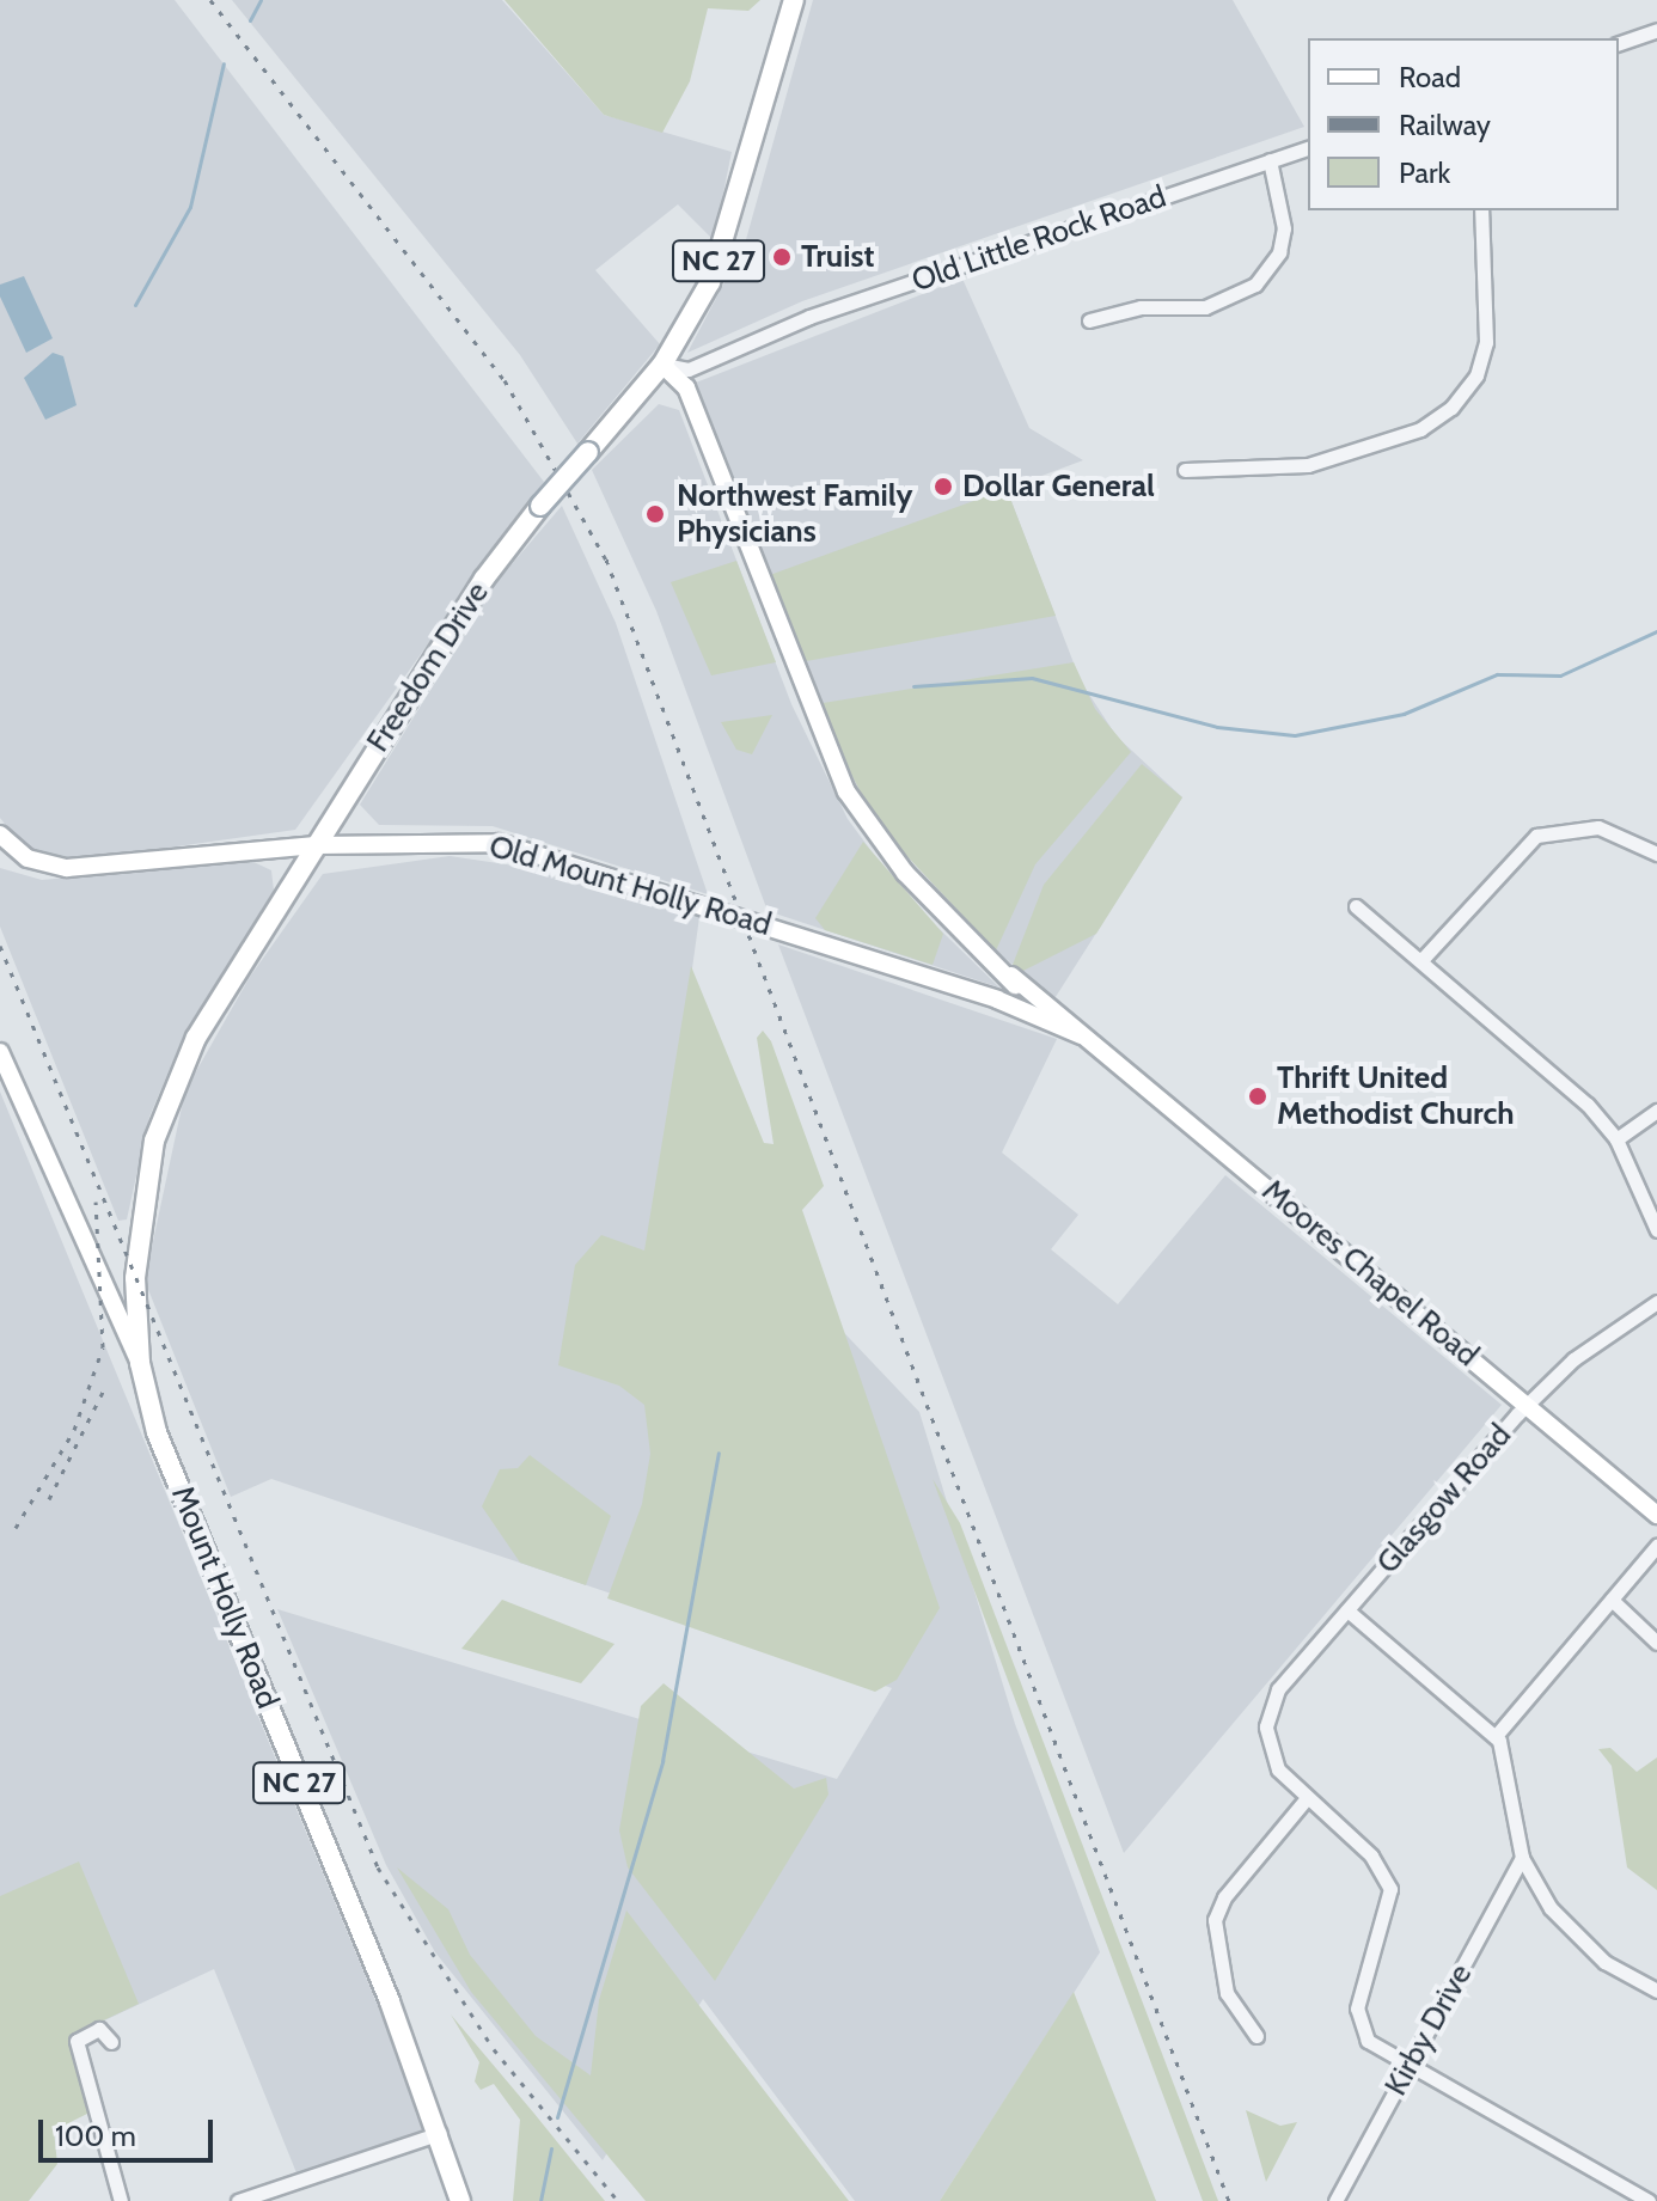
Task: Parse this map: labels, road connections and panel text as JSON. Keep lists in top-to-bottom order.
{
  "streets": {
    "main road": [
      "NC 27",
      "Freedom Drive",
      "Old Mount Holly Road",
      "Moores Chapel Road",
      "Mount Holly Road"
    ],
    "street": ["Old Little Rock Road", "Glasgow Road", "Kirby Drive"]
  },
  "crossings": [
    ["Old Little Rock Road", "Freedom Drive"],
    ["Freedom Drive", "Old Mount Holly Road"],
    ["Freedom Drive", "Mount Holly Road"],
    ["Old Mount Holly Road", "Moores Chapel Road"],
    ["Moores Chapel Road", "Glasgow Road"]
  ],
  "places": [
    "Truist",
    "Dollar General",
    "Northwest Family Physicians",
    "Thrift United Methodist Church"
  ],
  "legend": ["Road", "Railway", "Park"],
  "scale_bar": "100 m"
}
